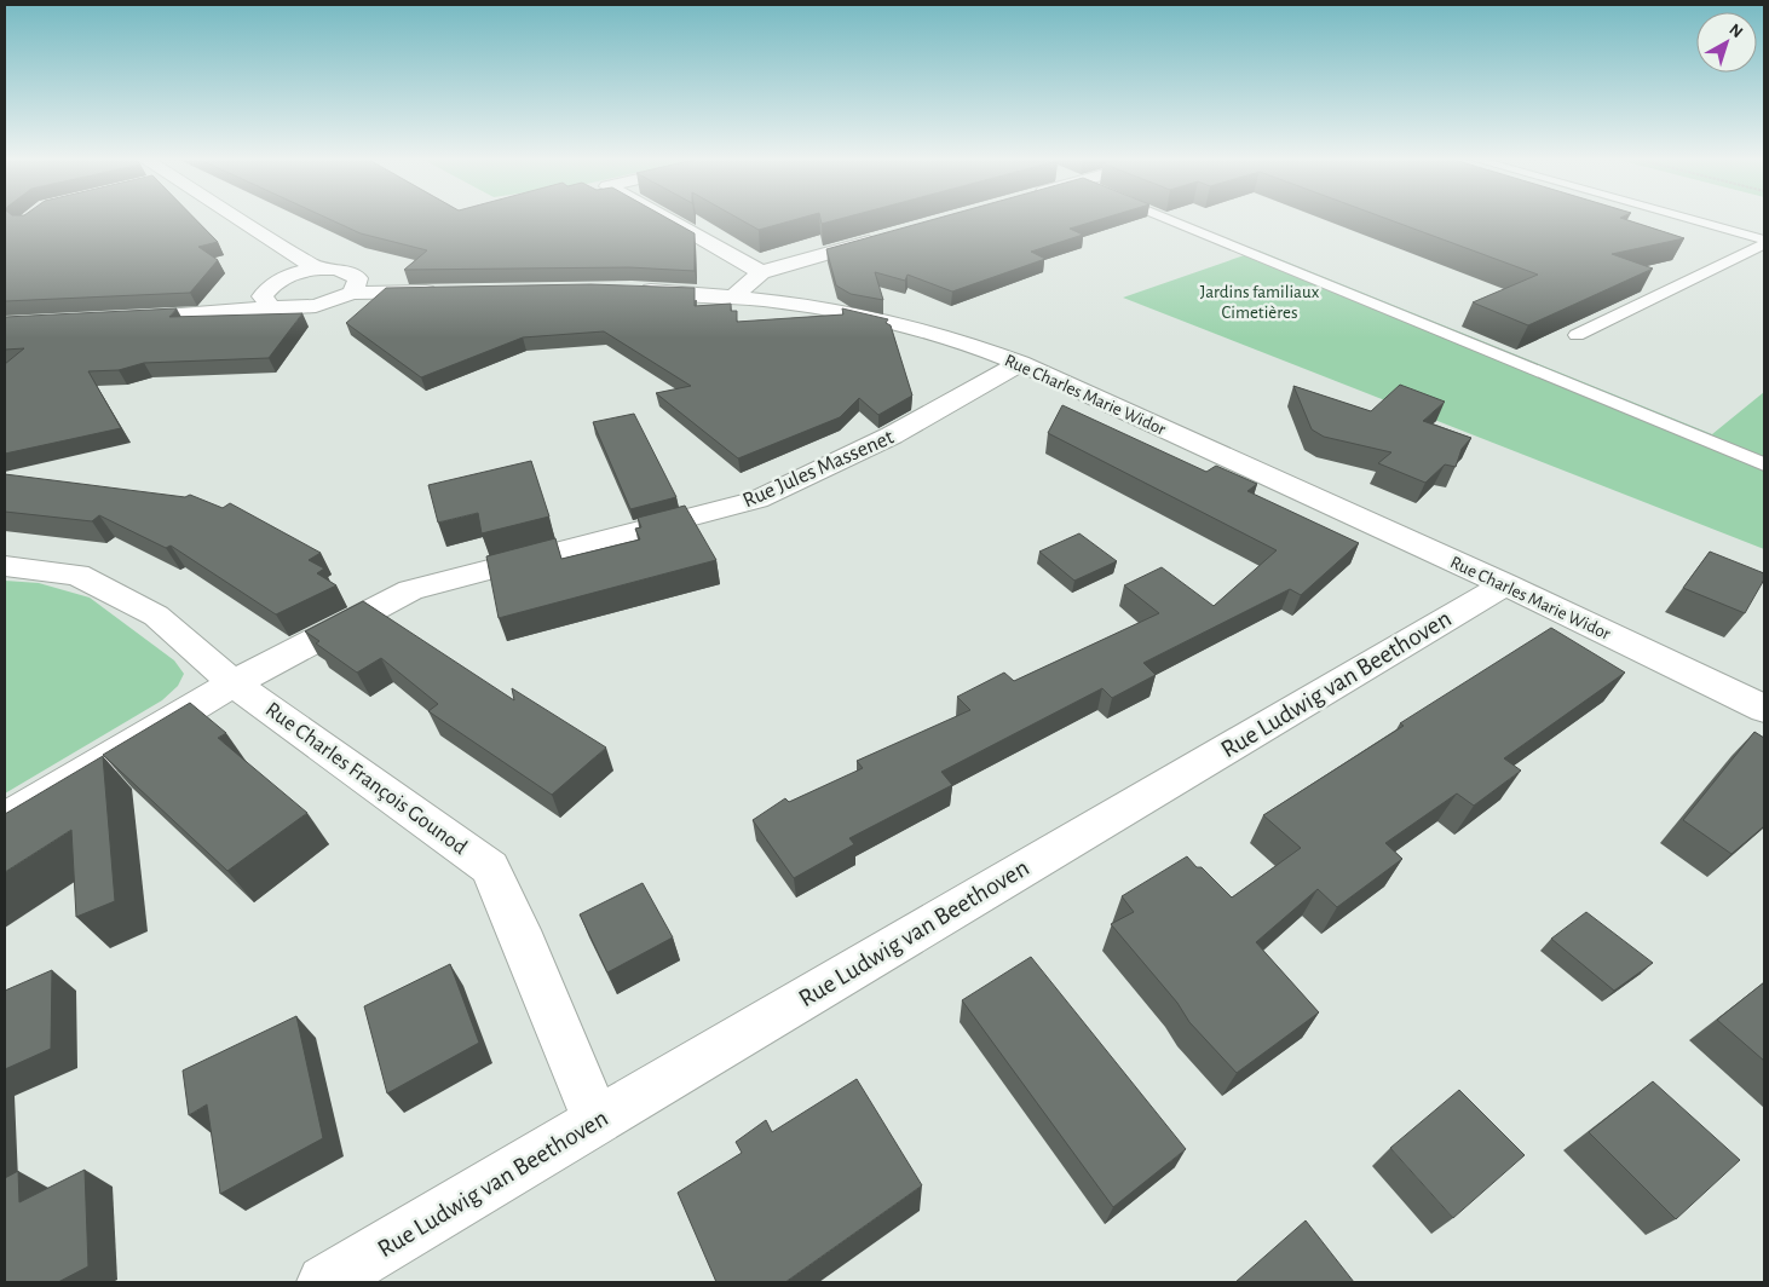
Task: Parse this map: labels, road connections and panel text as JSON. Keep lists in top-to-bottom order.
{
  "streets": {
    "street": [
      "Rue Charles Marie Widor",
      "Rue Jules Massenet",
      "Rue Ludwig van Beethoven",
      "Rue Charles François Gounod"
    ]
  },
  "crossings": [
    ["Rue Charles Marie Widor", "Rue Jules Massenet"],
    ["Rue Charles Marie Widor", "Rue Ludwig van Beethoven"],
    ["Rue Jules Massenet", "Rue Charles François Gounod"],
    ["Rue Ludwig van Beethoven", "Rue Charles François Gounod"]
  ],
  "parks": ["Jardins familiaux Cimetières"],
  "north": "top right"
}
